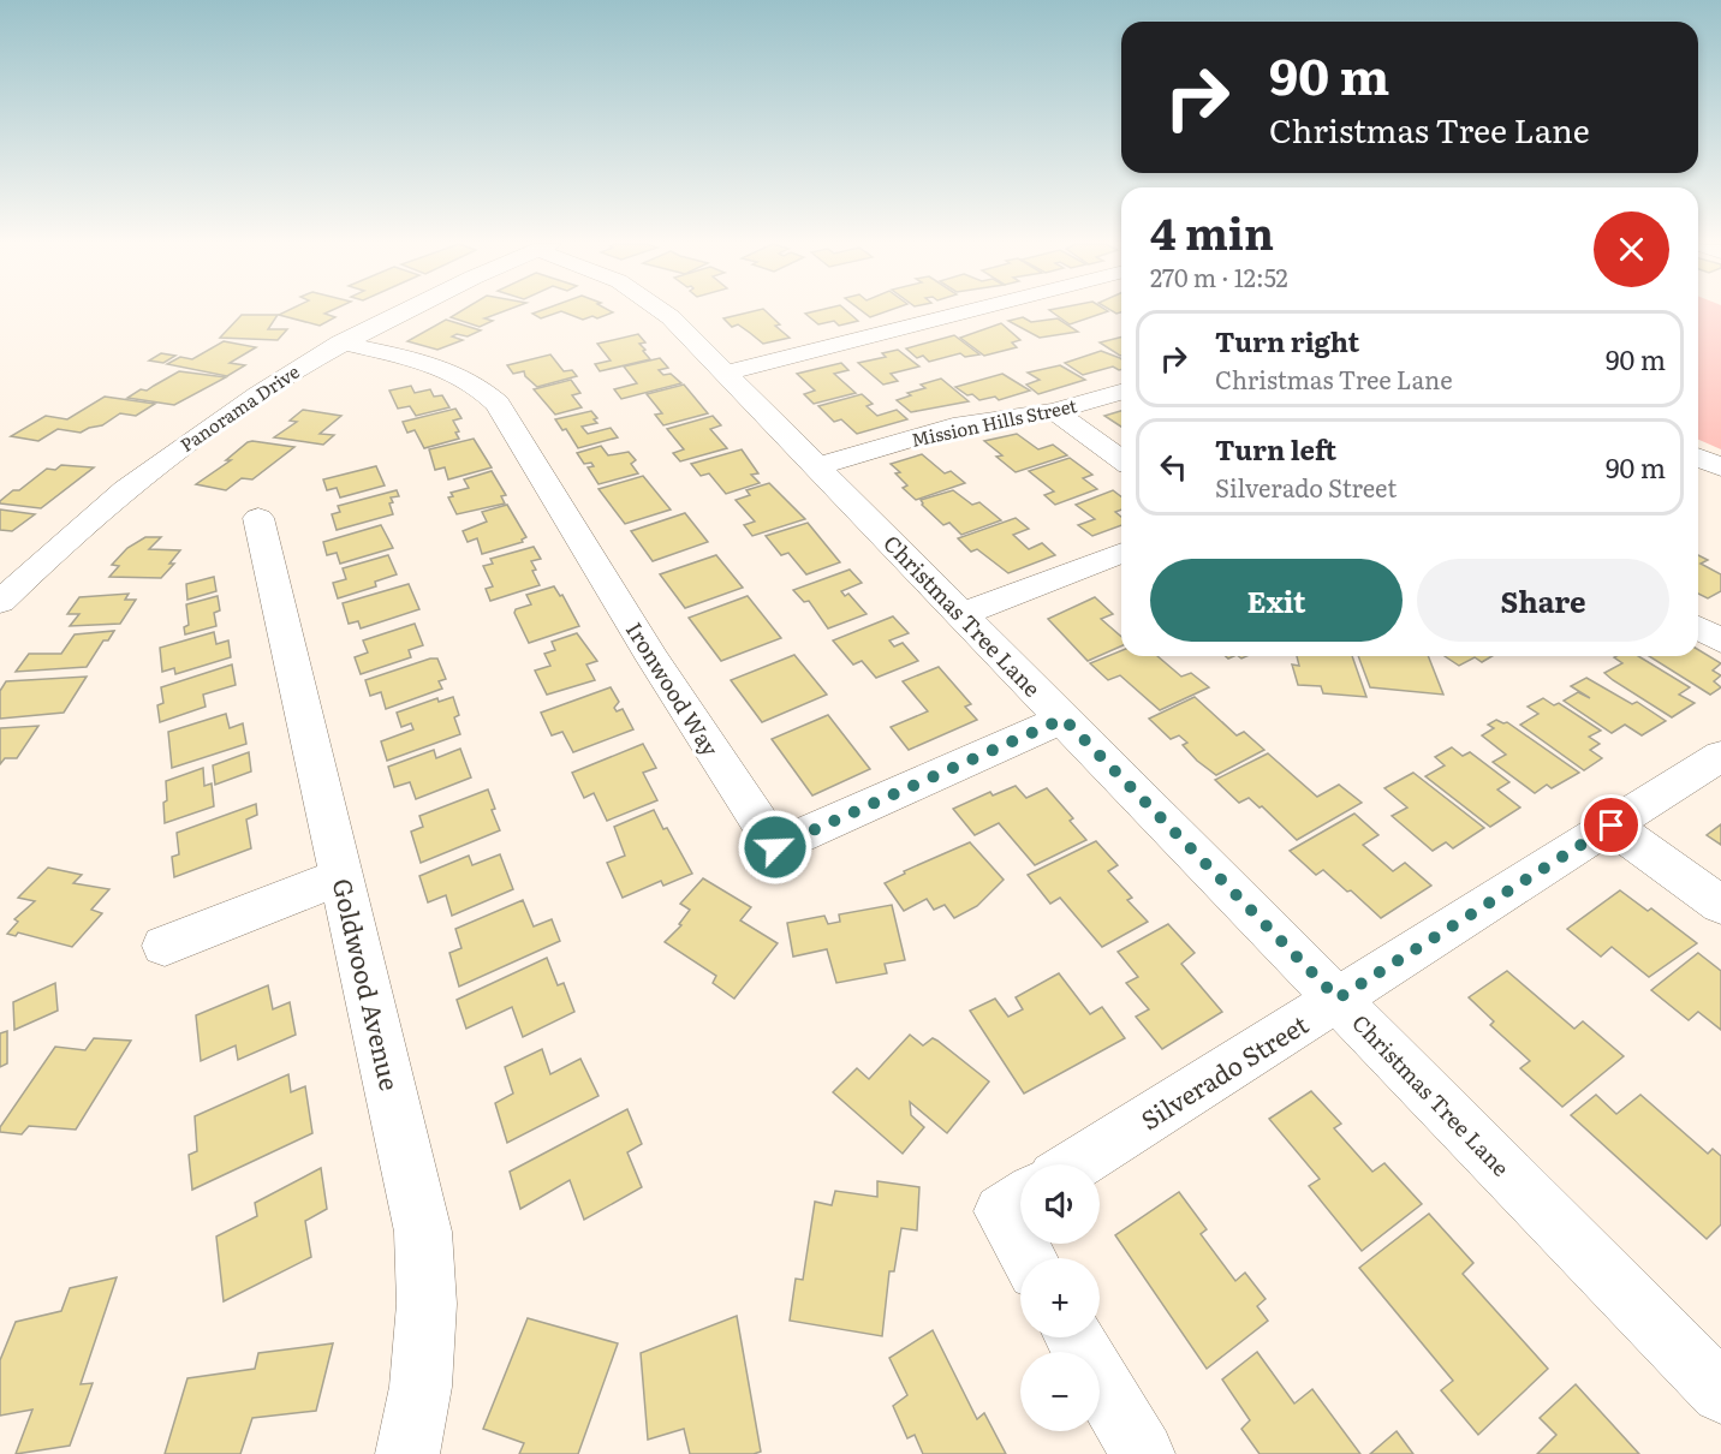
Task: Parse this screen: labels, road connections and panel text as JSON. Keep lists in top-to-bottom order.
{
  "streets": {
    "street": [
      "Panorama Drive",
      "Mission Hills Street",
      "Christmas Tree Lane",
      "Ironwood Way",
      "Goldwood Avenue",
      "Silverado Street"
    ]
  },
  "crossings": [
    ["Panorama Drive", "Ironwood Way"],
    ["Mission Hills Street", "Christmas Tree Lane"],
    ["Christmas Tree Lane", "Ironwood Way"],
    ["Christmas Tree Lane", "Silverado Street"]
  ],
  "page": {
    "turn": ["90 m", "Christmas Tree Lane"],
    "heading": ["4 min", "270 m · 12:52"],
    "list": [
      {
        "name": "Turn right",
        "note": "Christmas Tree Lane",
        "value": "90 m"
      },
      {
        "name": "Turn left",
        "note": "Silverado Street",
        "value": "90 m"
      }
    ],
    "buttons": ["Exit", "Share"],
    "map_buttons": ["+", "−"]
  }
}
